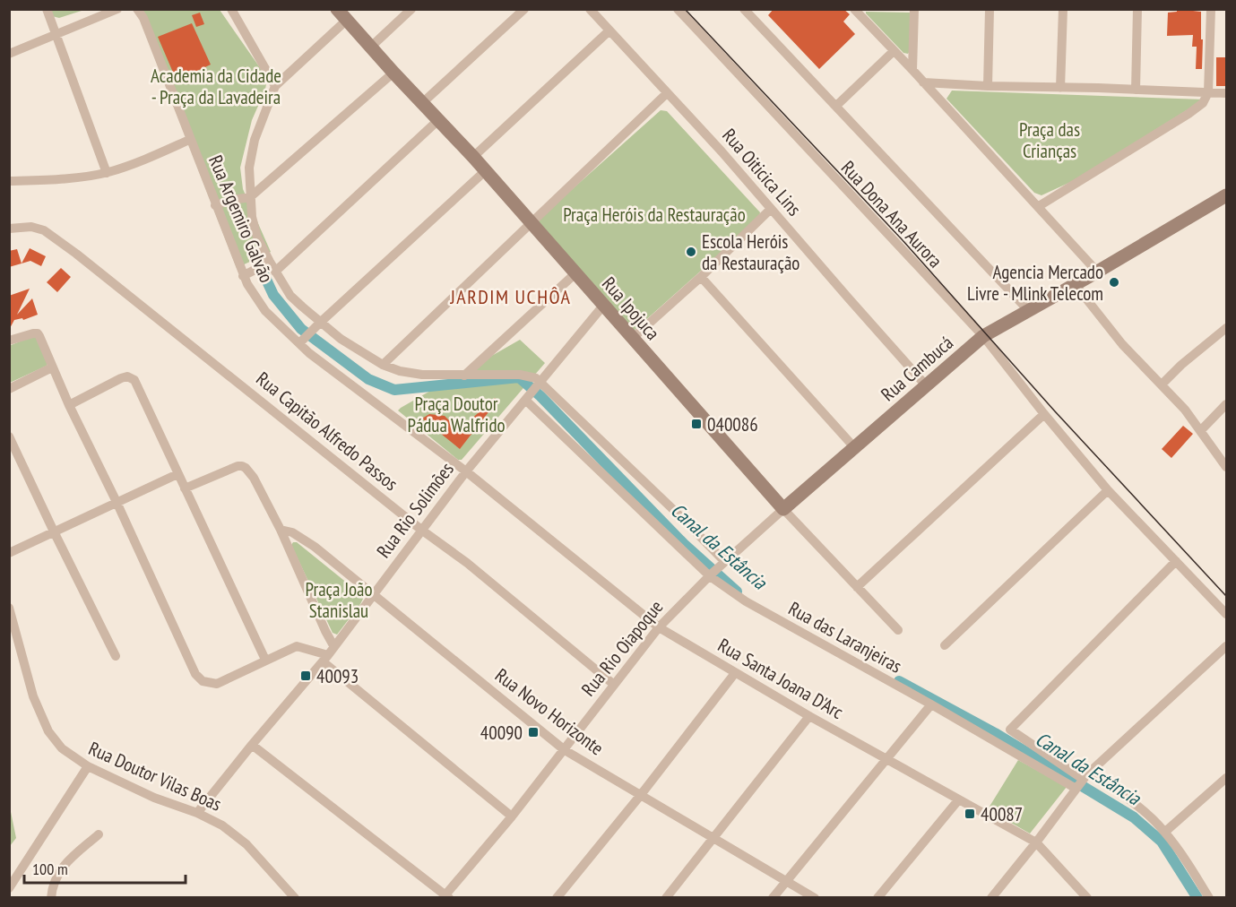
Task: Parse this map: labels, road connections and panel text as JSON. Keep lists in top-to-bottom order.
{
  "streets": {
    "main road": ["Rua Ipojuca", "Rua Cambucá"],
    "street": [
      "Rua Oiticica Lins",
      "Rua Dona Ana Aurora",
      "Rua Argemiro Galvão",
      "Rua Capitão Alfredo Passos",
      "Rua Rio Solimões",
      "Rua das Laranjeiras",
      "Rua Rio Oiapoque",
      "Rua Santa Joana D'Arc",
      "Rua Novo Horizonte",
      "Rua Doutor Vilas Boas"
    ]
  },
  "crossings": [
    ["Rua Oiticica Lins", "Rua Cambucá"],
    ["Rua Dona Ana Aurora", "Rua Cambucá"],
    ["Rua Argemiro Galvão", "Rua Rio Solimões"],
    ["Rua Argemiro Galvão", "Rua Santa Joana D'Arc"],
    ["Rua Ipojuca", "Rua Cambucá"],
    ["Rua Ipojuca", "Rua Rio Solimões"],
    ["Rua Ipojuca", "Rua Rio Oiapoque"],
    ["Rua Cambucá", "Rua Rio Oiapoque"],
    ["Rua Capitão Alfredo Passos", "Rua Rio Solimões"],
    ["Rua Capitão Alfredo Passos", "Rua Rio Oiapoque"],
    ["Rua Rio Solimões", "Rua das Laranjeiras"],
    ["Rua Rio Solimões", "Rua Santa Joana D'Arc"],
    ["Rua Rio Solimões", "Rua Novo Horizonte"],
    ["Rua Rio Solimões", "Rua Doutor Vilas Boas"],
    ["Rua das Laranjeiras", "Rua Rio Oiapoque"],
    ["Rua Rio Oiapoque", "Rua Santa Joana D'Arc"],
    ["Rua Rio Oiapoque", "Rua Novo Horizonte"]
  ],
  "districts": ["JARDIM UCHÔA"],
  "water": ["Canal da Estância"],
  "parks": [
    "Academia da Cidade - Praça da Lavadeira",
    "Praça das Crianças",
    "Praça Heróis da Restauração",
    "Praça Doutor Pádua Walfrido",
    "Praça João Stanislau"
  ],
  "places": {
    "other": ["Escola Heróis da Restauração", "Agencia Mercado Livre - Mlink Telecom"],
    "transit": [
      "040086",
      "40093",
      "40090",
      "40087"
    ]
  },
  "scale_bar": "100 m"
}
